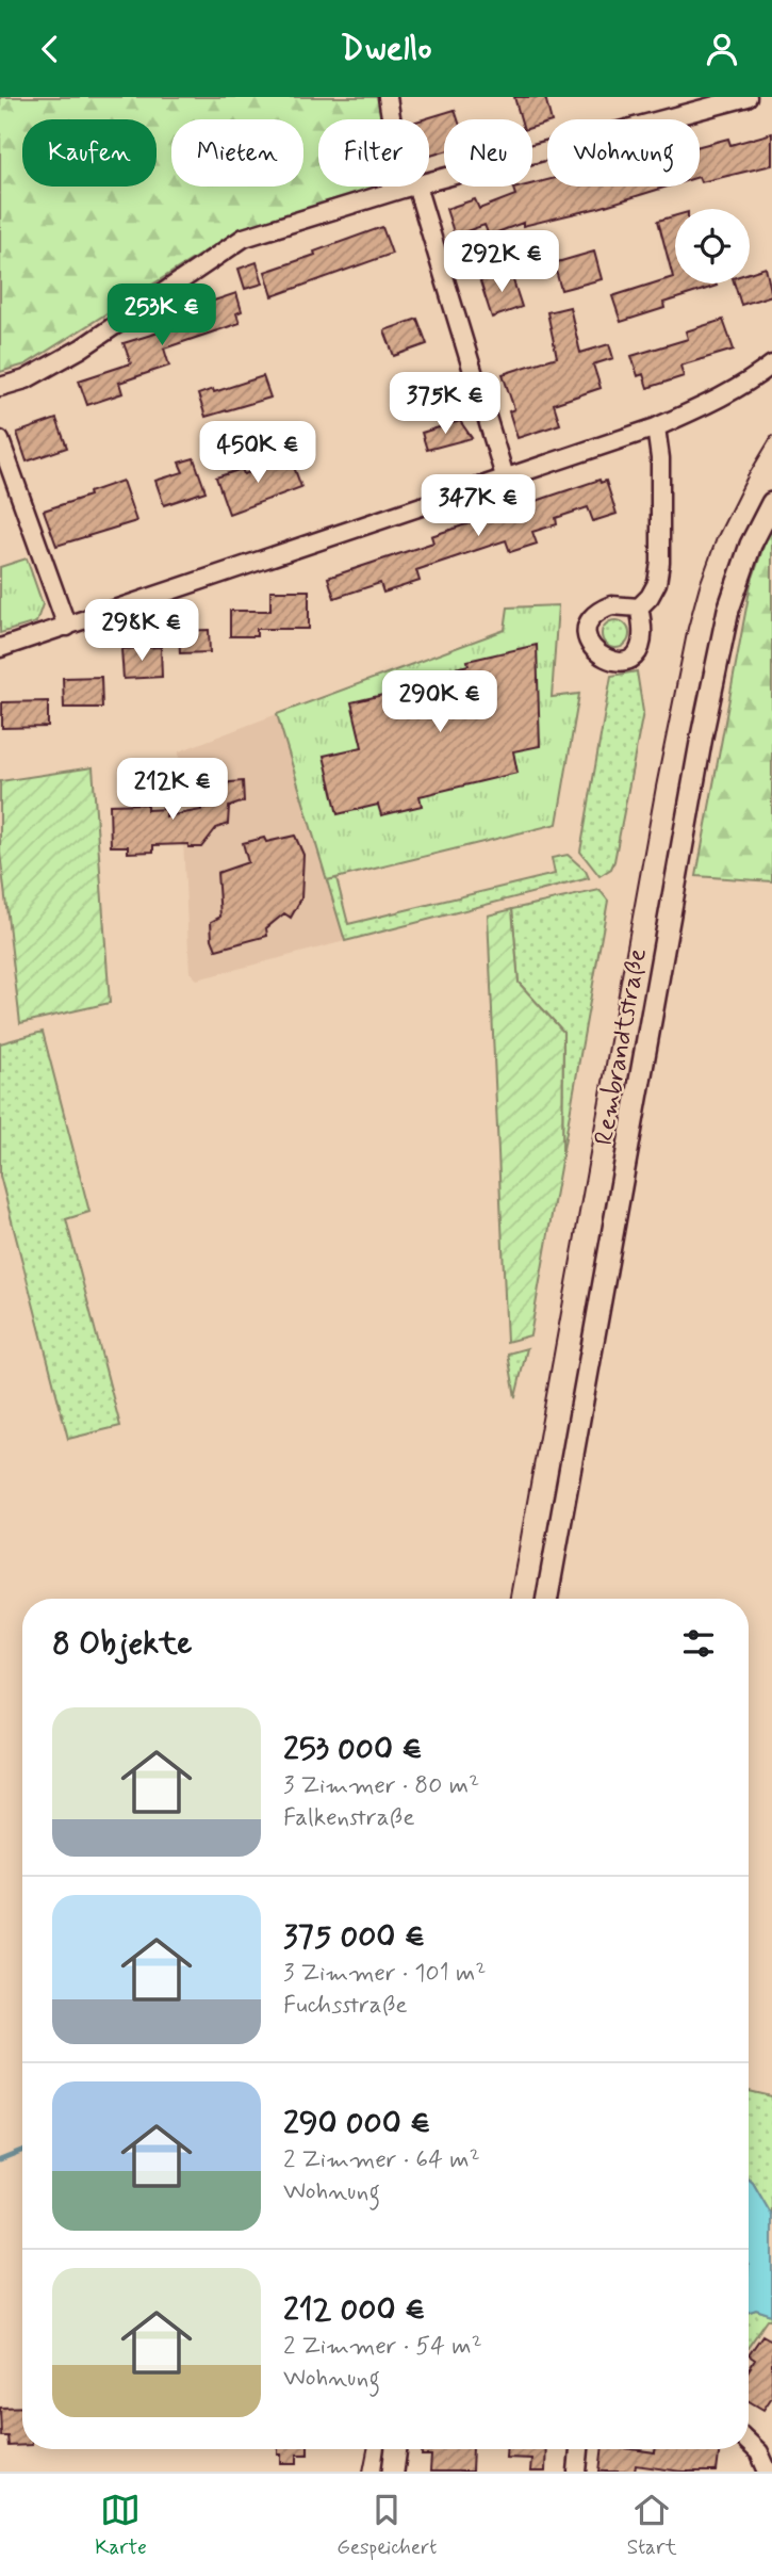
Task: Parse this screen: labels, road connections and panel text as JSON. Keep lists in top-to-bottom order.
{
  "streets": {
    "street": ["Rembrandtstraße"]
  },
  "page": {
    "header": "Dwello",
    "chip": [
      "Kaufen",
      "Mieten",
      "Filter",
      "Neu",
      "Wohnung"
    ],
    "price": [
      "292K €",
      "253K €",
      "375K €",
      "450K €",
      "347K €",
      "298K €",
      "290K €",
      "212K €"
    ],
    "heading": "8 Objekte",
    "list": [
      {
        "name": "253 000 €",
        "note": "3 Zimmer · 80 m² · Falkenstraße"
      },
      {
        "name": "375 000 €",
        "note": "3 Zimmer · 101 m² · Fuchsstraße"
      },
      {
        "name": "290 000 €",
        "note": "2 Zimmer · 64 m² · Wohnung"
      },
      {
        "name": "212 000 €",
        "note": "2 Zimmer · 54 m² · Wohnung"
      }
    ],
    "tabs": ["Karte", "Gespeichert", "Start"]
  }
}
